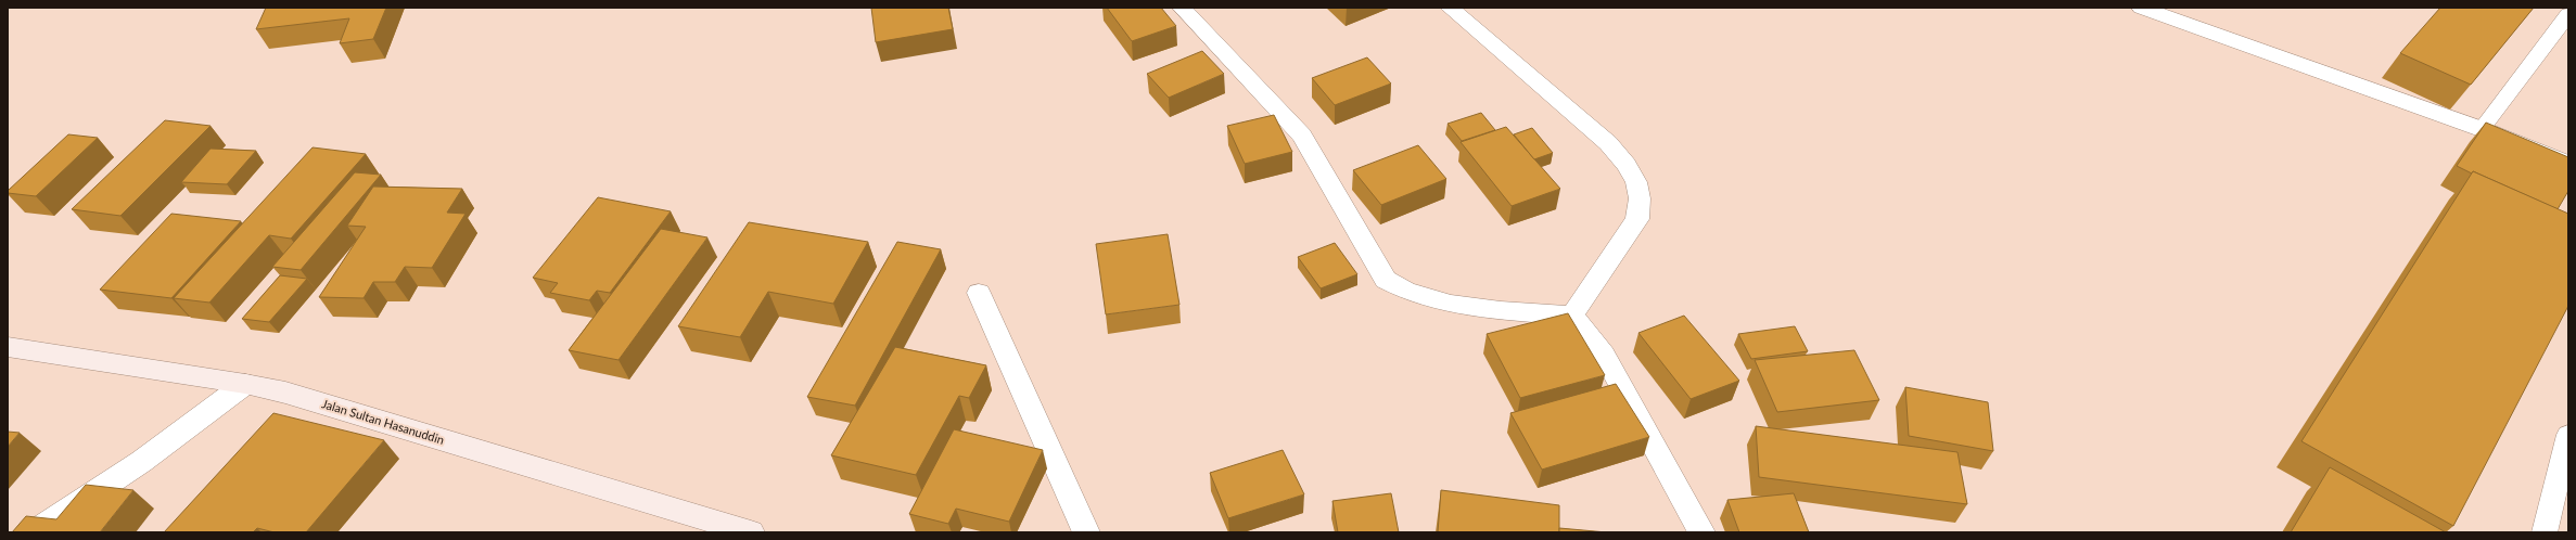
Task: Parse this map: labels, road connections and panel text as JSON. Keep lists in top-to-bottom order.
{
  "streets": {
    "street": ["Jalan Sultan Hasanuddin"]
  }
}
